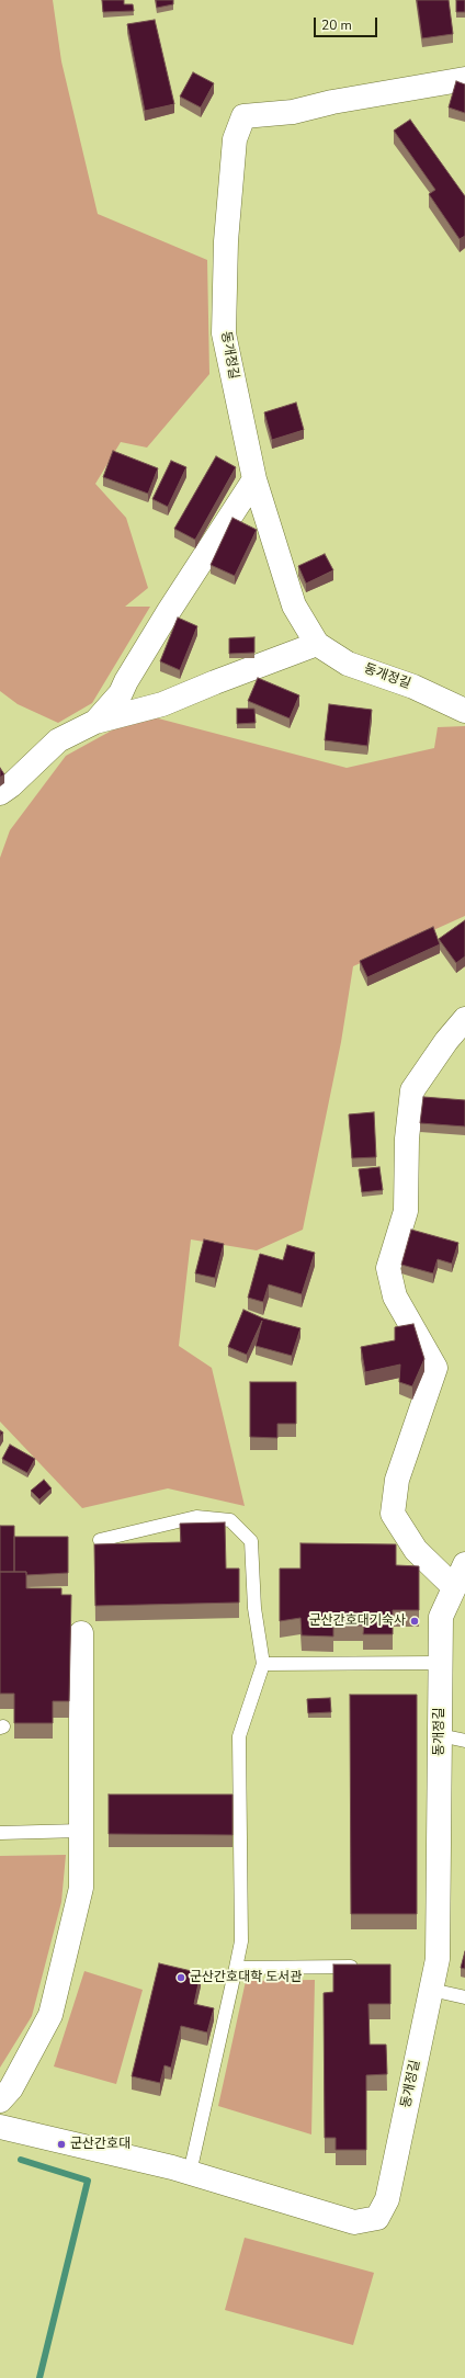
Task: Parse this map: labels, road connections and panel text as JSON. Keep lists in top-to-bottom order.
{
  "streets": {
    "street": ["동개정길"]
  },
  "places": ["군산간호대기숙사", "군산간호대학 도서관", "군산간호대"],
  "scale_bar": "20 m"
}
